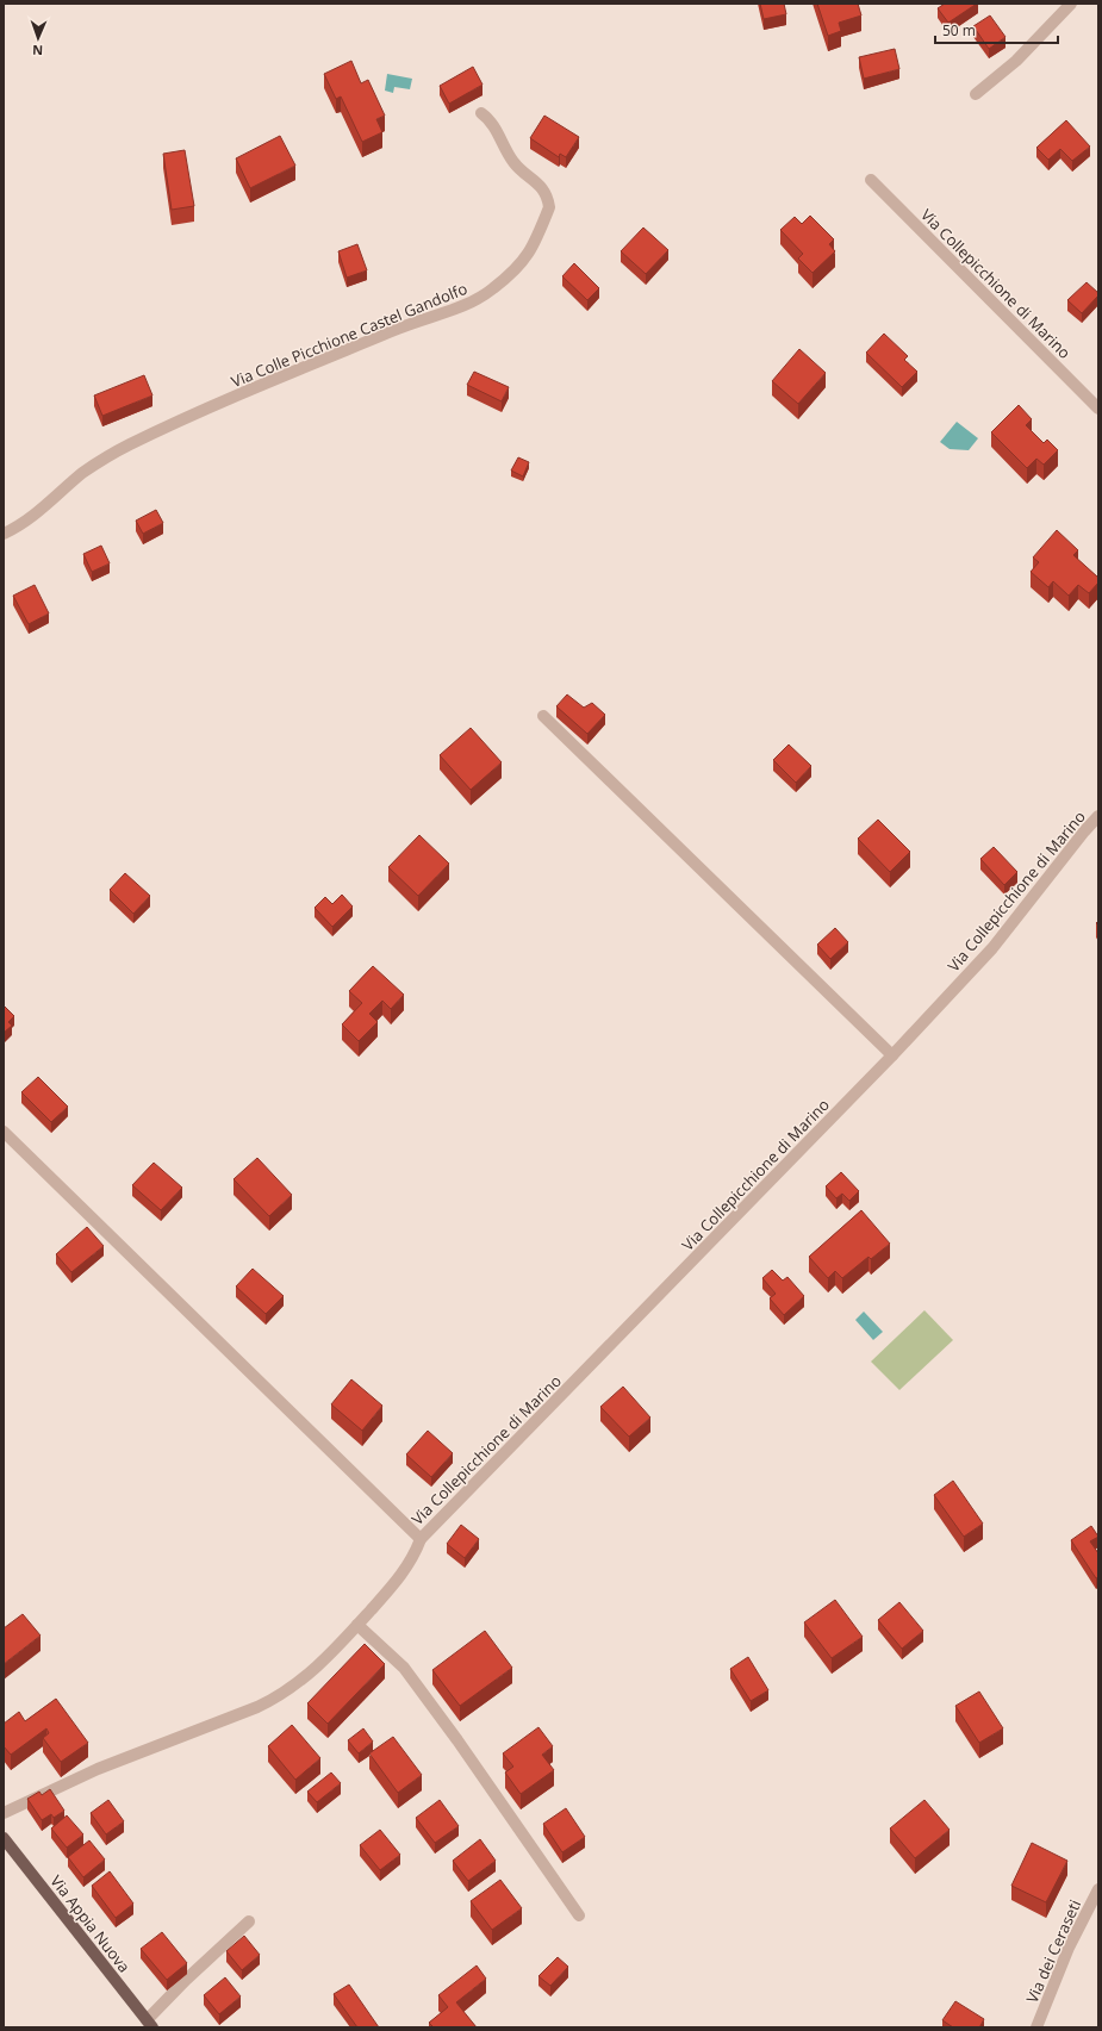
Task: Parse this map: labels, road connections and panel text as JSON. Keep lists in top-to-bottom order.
{
  "streets": {
    "main road": ["Via Appia Nuova"],
    "street": ["Via Collepicchione di Marino", "Via Colle Picchione Castel Gandolfo", "Via dei Ceraseti"]
  },
  "scale_bar": "50 m",
  "north": "bottom"
}
